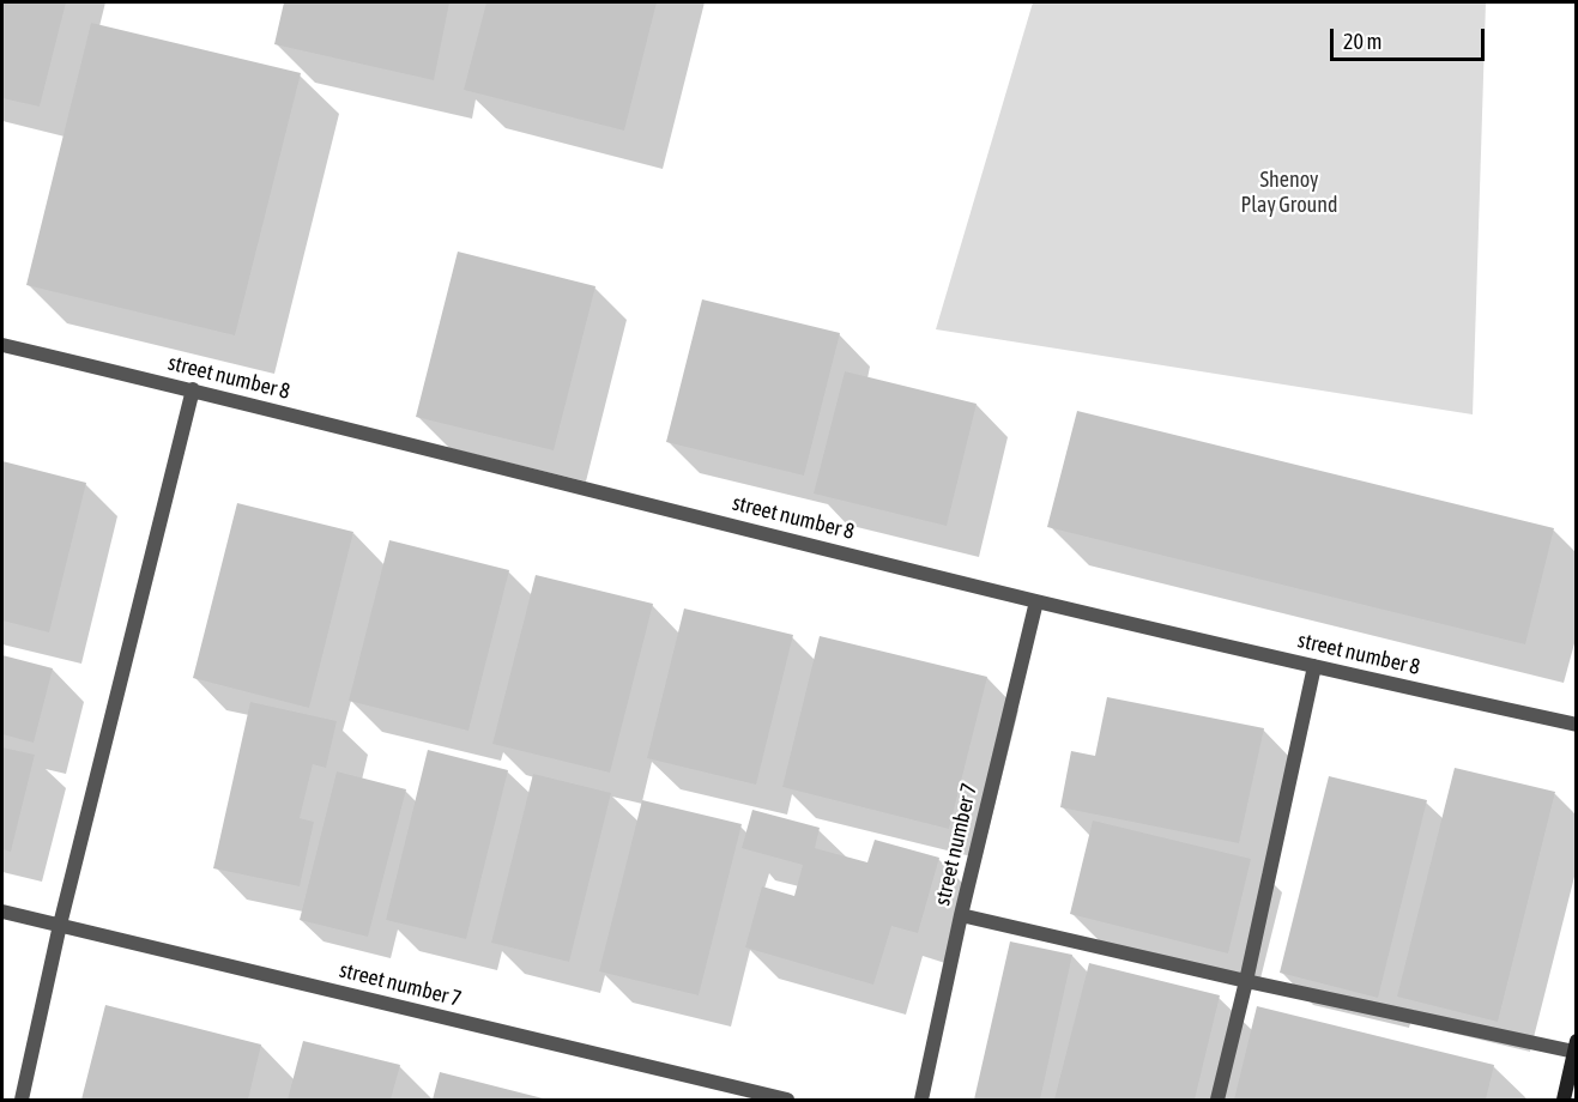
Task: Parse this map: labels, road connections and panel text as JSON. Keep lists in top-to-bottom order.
{
  "streets": {
    "street": ["street number 8", "street number 7"]
  },
  "crossings": [
    ["street number 8", "street number 7"]
  ],
  "parks": ["Shenoy Play Ground"],
  "scale_bar": "20 m"
}
